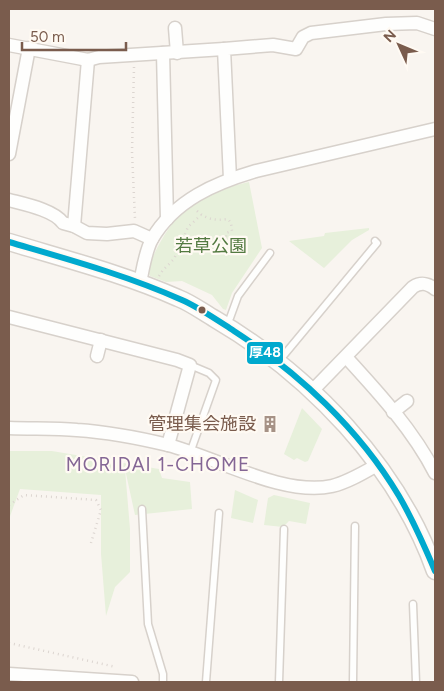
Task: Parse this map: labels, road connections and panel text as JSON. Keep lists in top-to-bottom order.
{
  "districts": ["MORIDAI 1-CHOME"],
  "parks": ["若草公園"],
  "places": {
    "building": ["管理集会施設"]
  },
  "lines": ["transit line 厚48"],
  "scale_bar": "50 m",
  "north": "top left"
}
